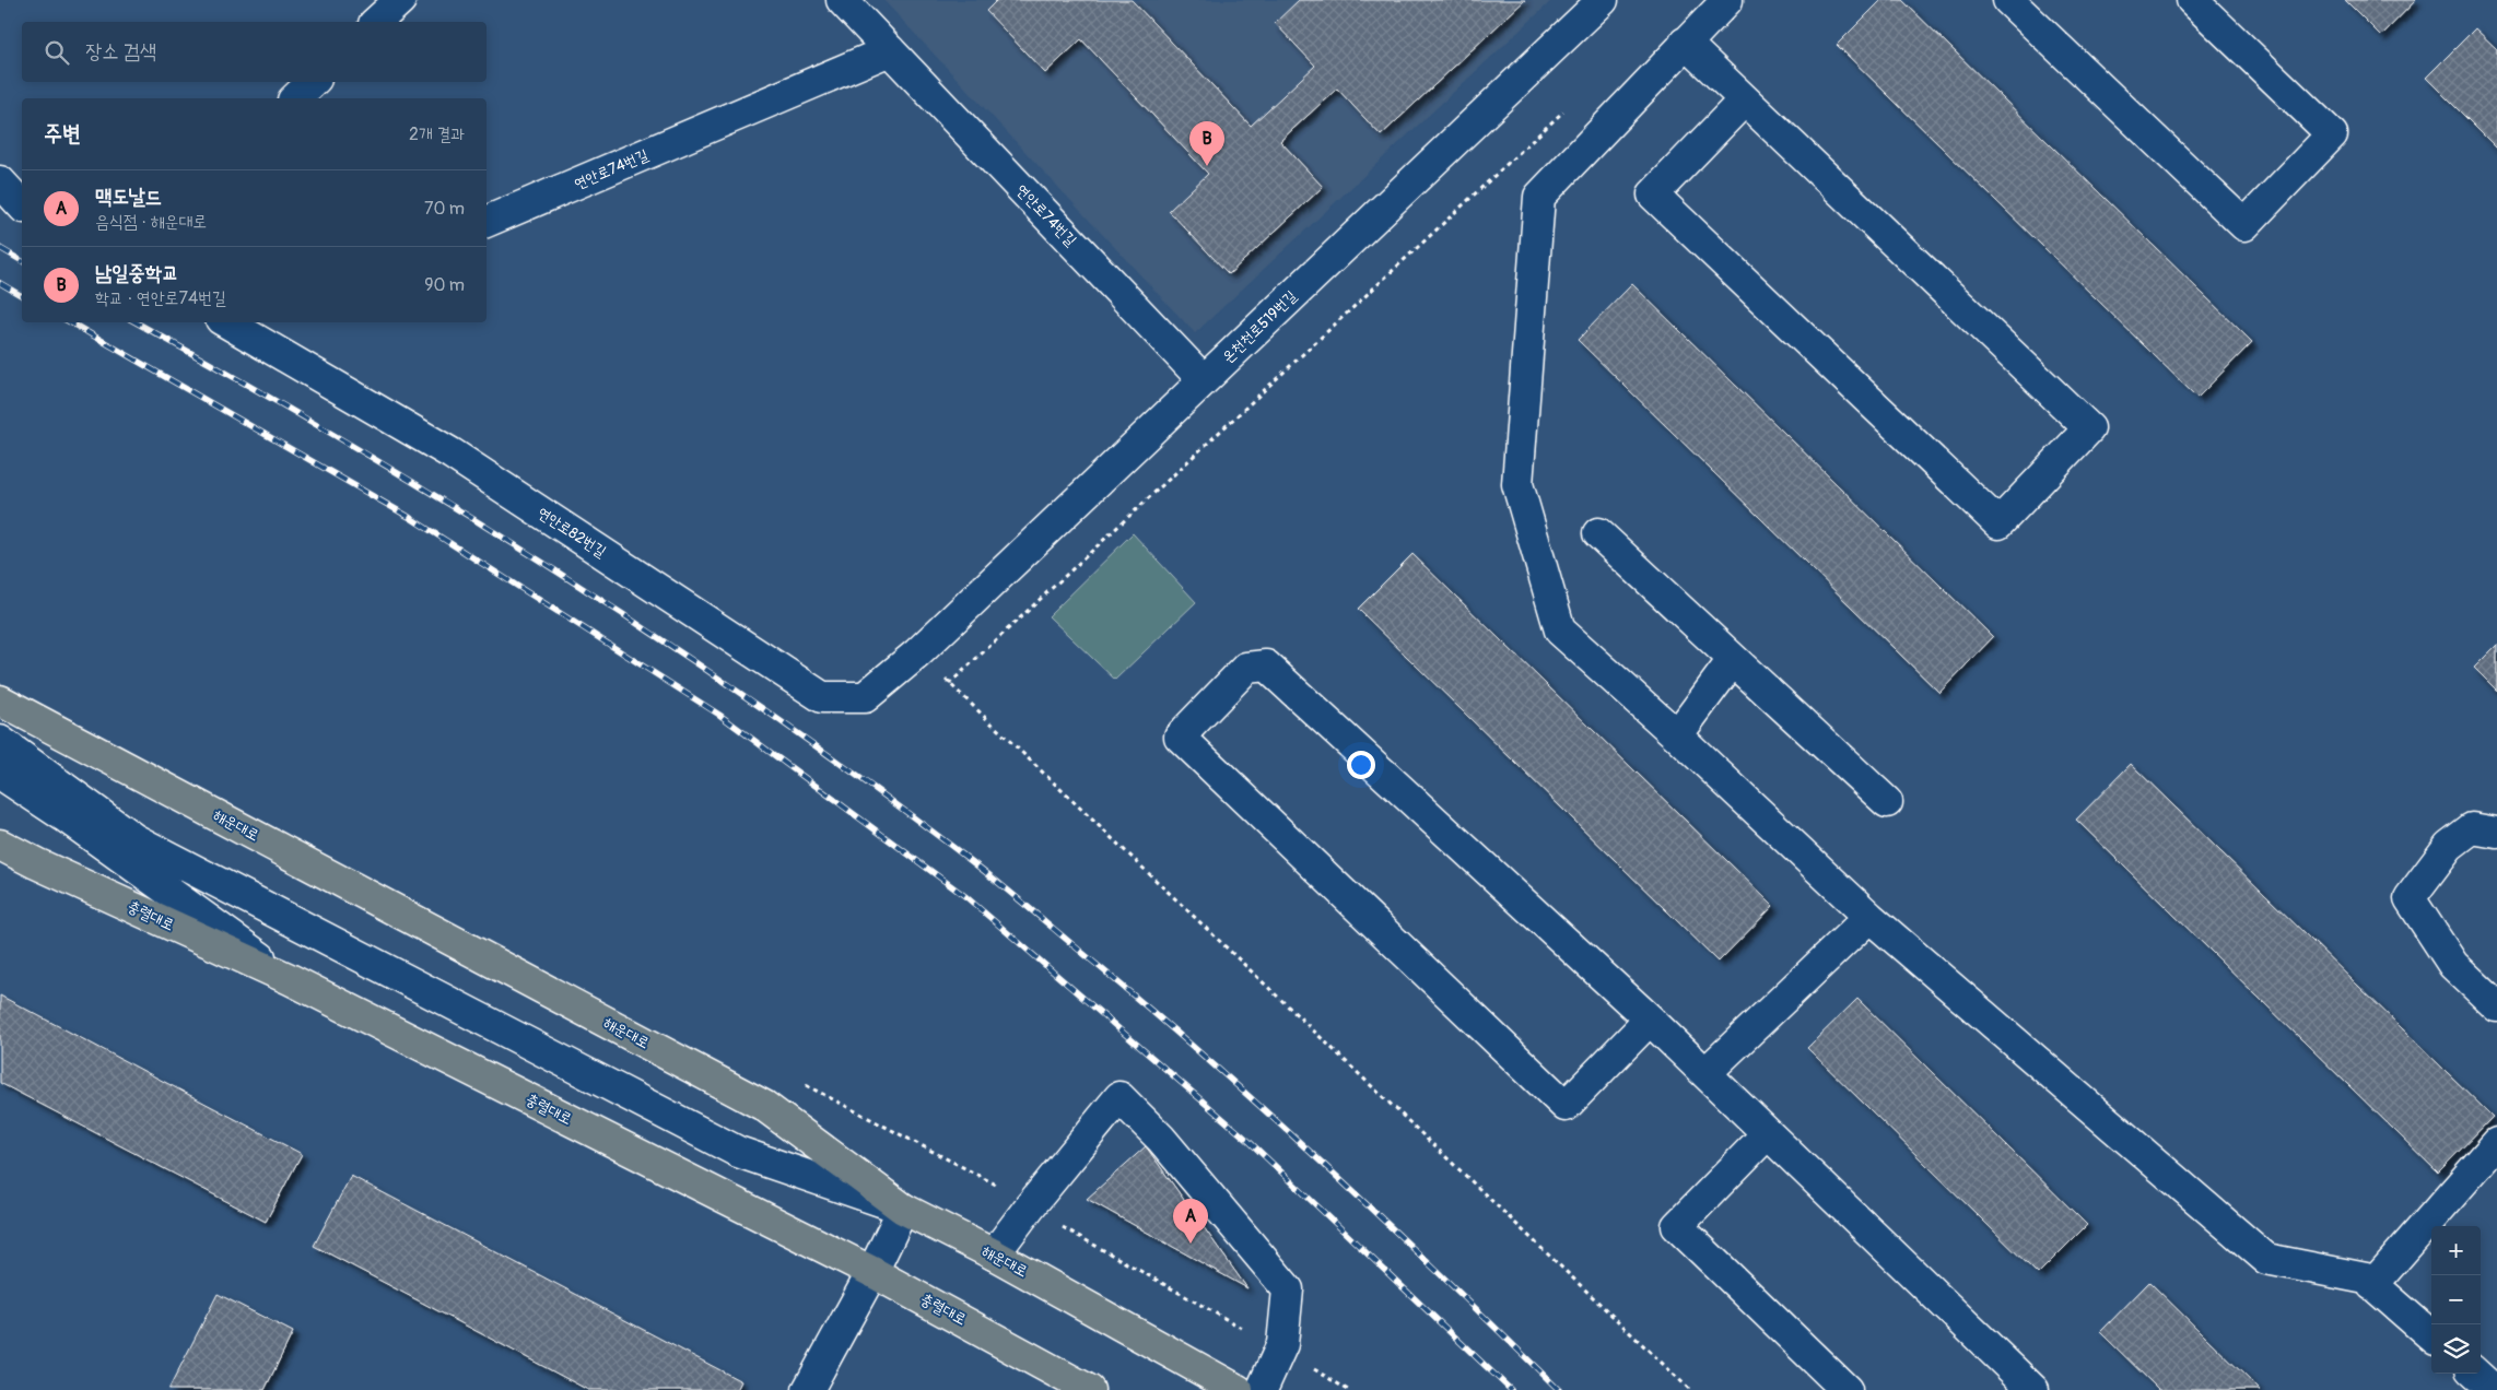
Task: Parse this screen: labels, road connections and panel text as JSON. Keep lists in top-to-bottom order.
{
  "streets": {
    "main road": ["해운대로", "충렬대로"],
    "street": ["연안로74번길", "온천천로519번길", "연안로82번길"]
  },
  "crossings": [
    ["연안로74번길", "온천천로519번길"],
    ["온천천로519번길", "연안로82번길"]
  ],
  "page": {
    "search": "장소 검색",
    "heading": ["주변", "2개 결과"],
    "pins": ["B", "A"],
    "list": [
      {
        "mark": "A",
        "name": "맥도날드",
        "note": "음식점 · 해운대로",
        "value": "70 m"
      },
      {
        "mark": "B",
        "name": "남일중학교",
        "note": "학교 · 연안로74번길",
        "value": "90 m"
      }
    ],
    "map_buttons": ["+", "−"]
  }
}
